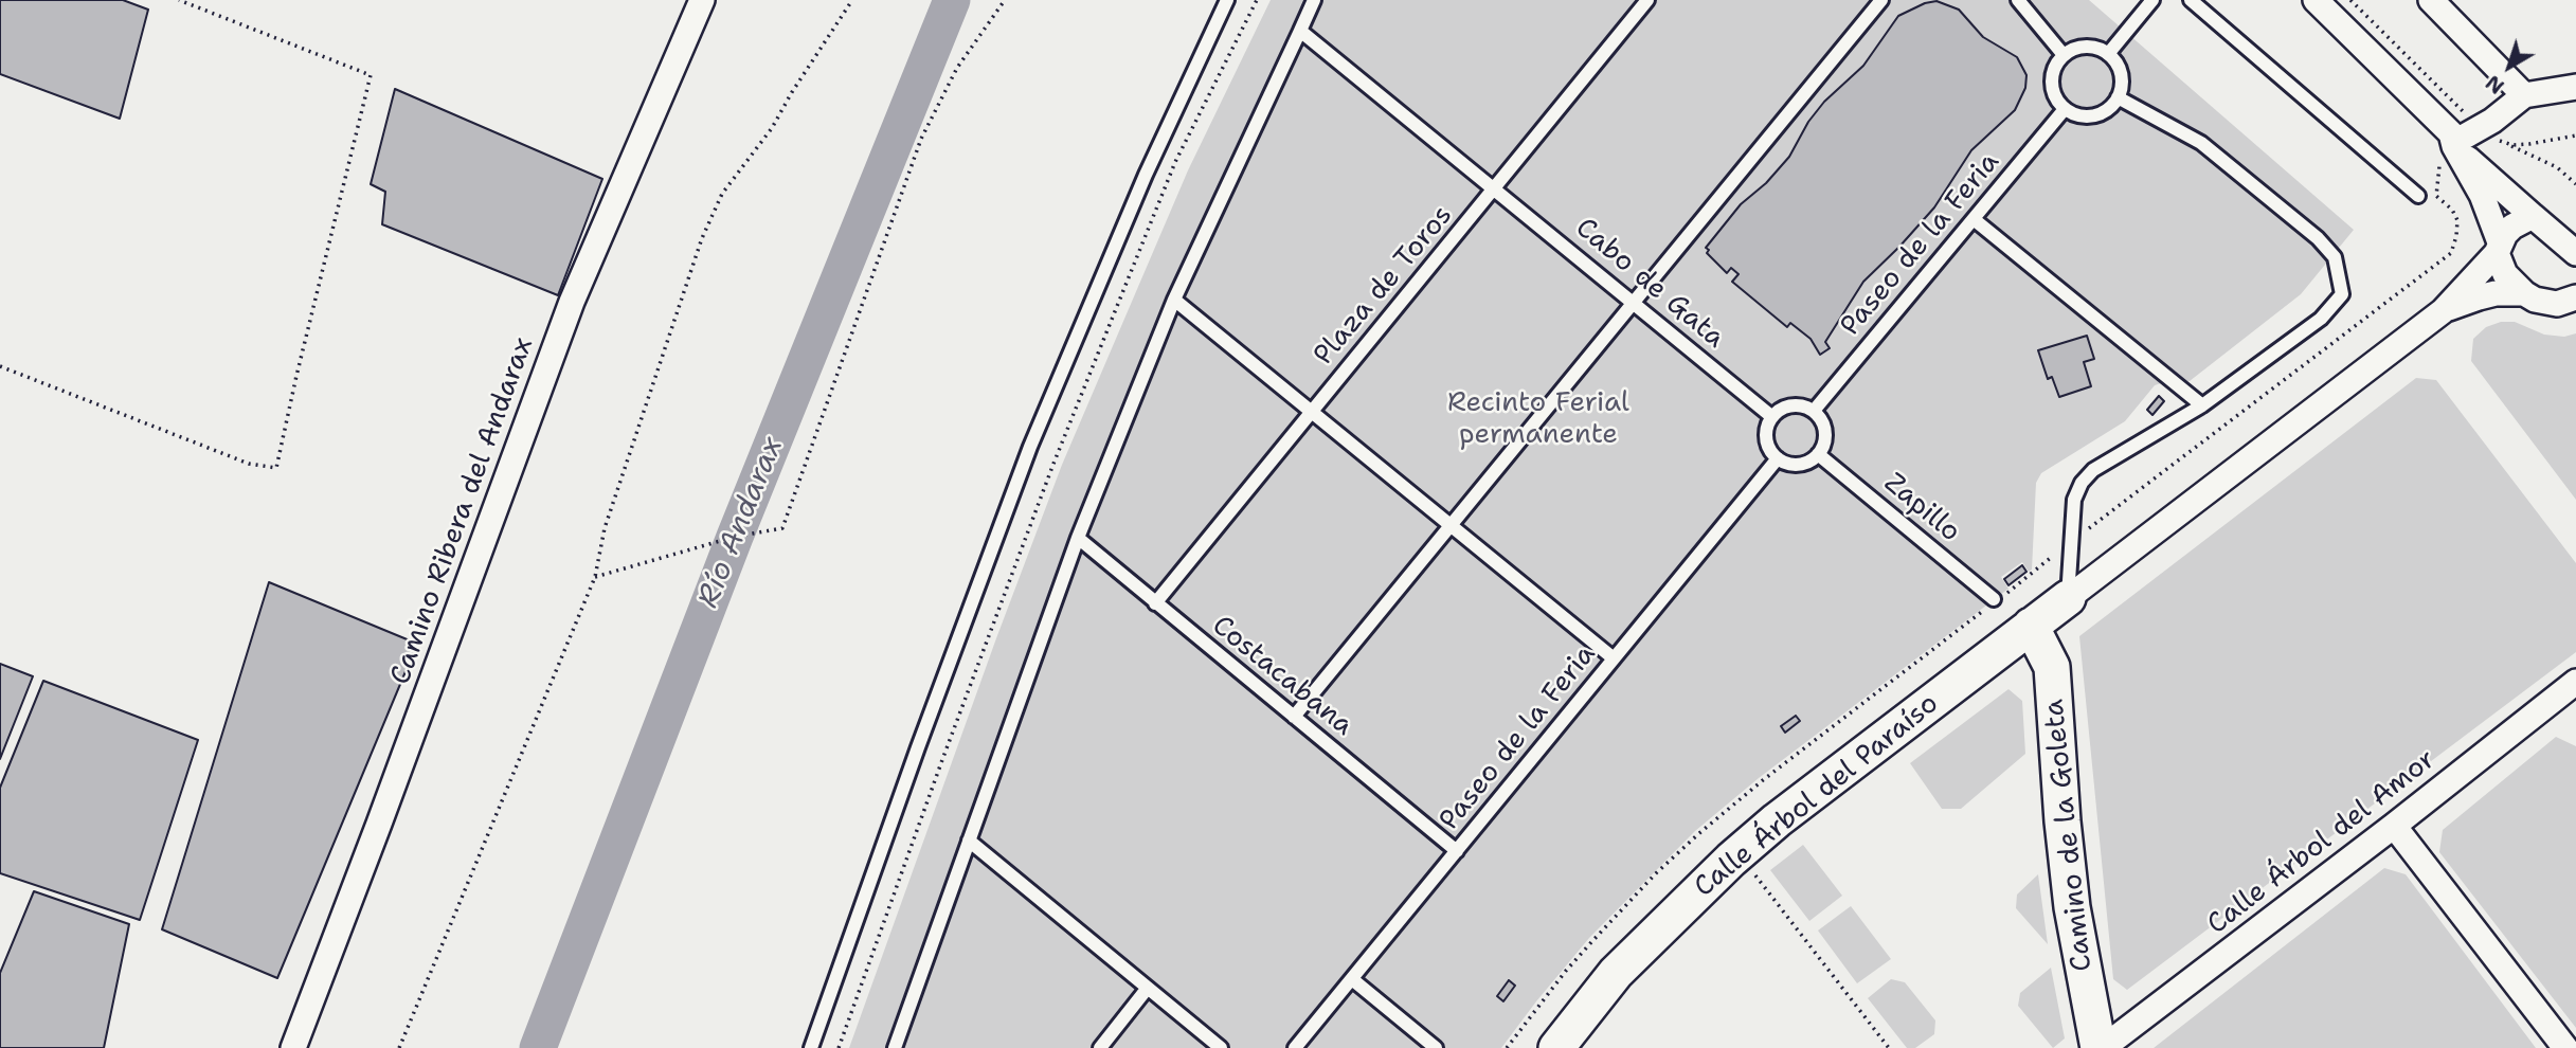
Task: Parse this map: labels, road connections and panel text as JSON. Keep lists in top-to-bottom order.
{
  "streets": {
    "street": [
      "Camino Ribera del Andarax",
      "Calle Árbol del Paraíso",
      "Camino de la Goleta",
      "Calle Árbol del Amor"
    ],
    "lane": [
      "Paseo de la Feria",
      "Cabo de Gata",
      "Plaza de Toros",
      "Zapillo",
      "Costacabana"
    ]
  },
  "crossings": [
    ["Paseo de la Feria", "Cabo de Gata"],
    ["Paseo de la Feria", "Zapillo"],
    ["Paseo de la Feria", "Costacabana"],
    ["Cabo de Gata", "Plaza de Toros"],
    ["Cabo de Gata", "Zapillo"],
    ["Plaza de Toros", "Costacabana"],
    ["Calle Árbol del Paraíso", "Camino de la Goleta"],
    ["Camino de la Goleta", "Calle Árbol del Amor"]
  ],
  "water": ["Río Andarax"],
  "parks": ["Recinto Ferial permanente"],
  "north": "bottom left"
}
